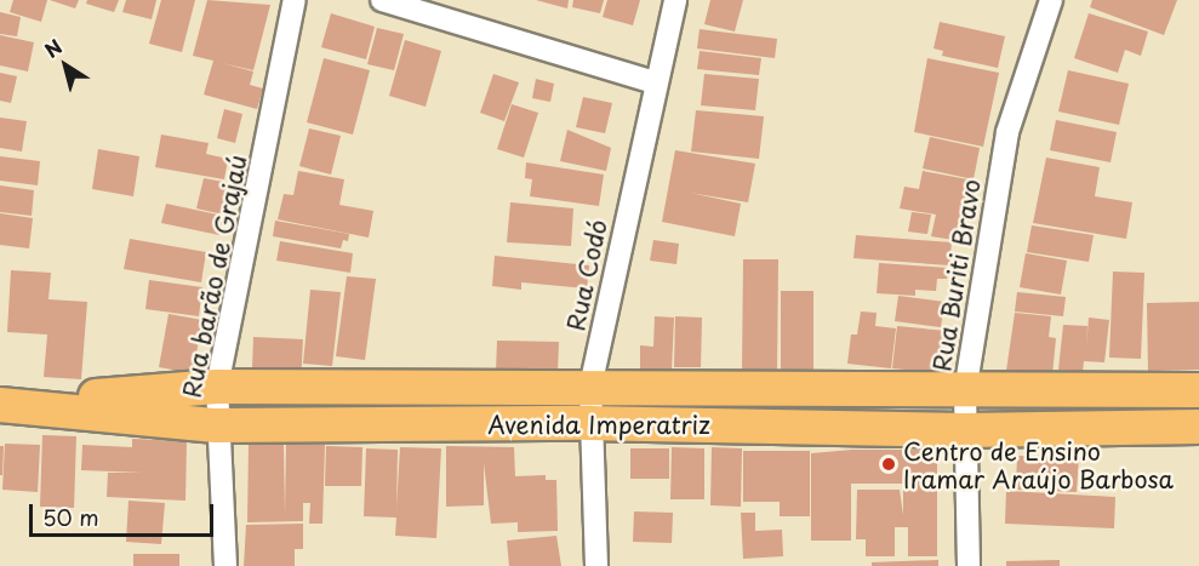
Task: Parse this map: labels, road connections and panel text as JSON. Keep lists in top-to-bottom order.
{
  "streets": {
    "main road": ["Avenida Imperatriz"],
    "street": ["Rua Codó", "Rua Buriti Bravo", "Rua barão de Grajaú"]
  },
  "crossings": [
    ["Rua Codó", "Avenida Imperatriz"],
    ["Rua Buriti Bravo", "Avenida Imperatriz"],
    ["Rua barão de Grajaú", "Avenida Imperatriz"]
  ],
  "places": ["Centro de Ensino Iramar Araújo Barbosa"],
  "scale_bar": "50 m",
  "north": "top left"
}
